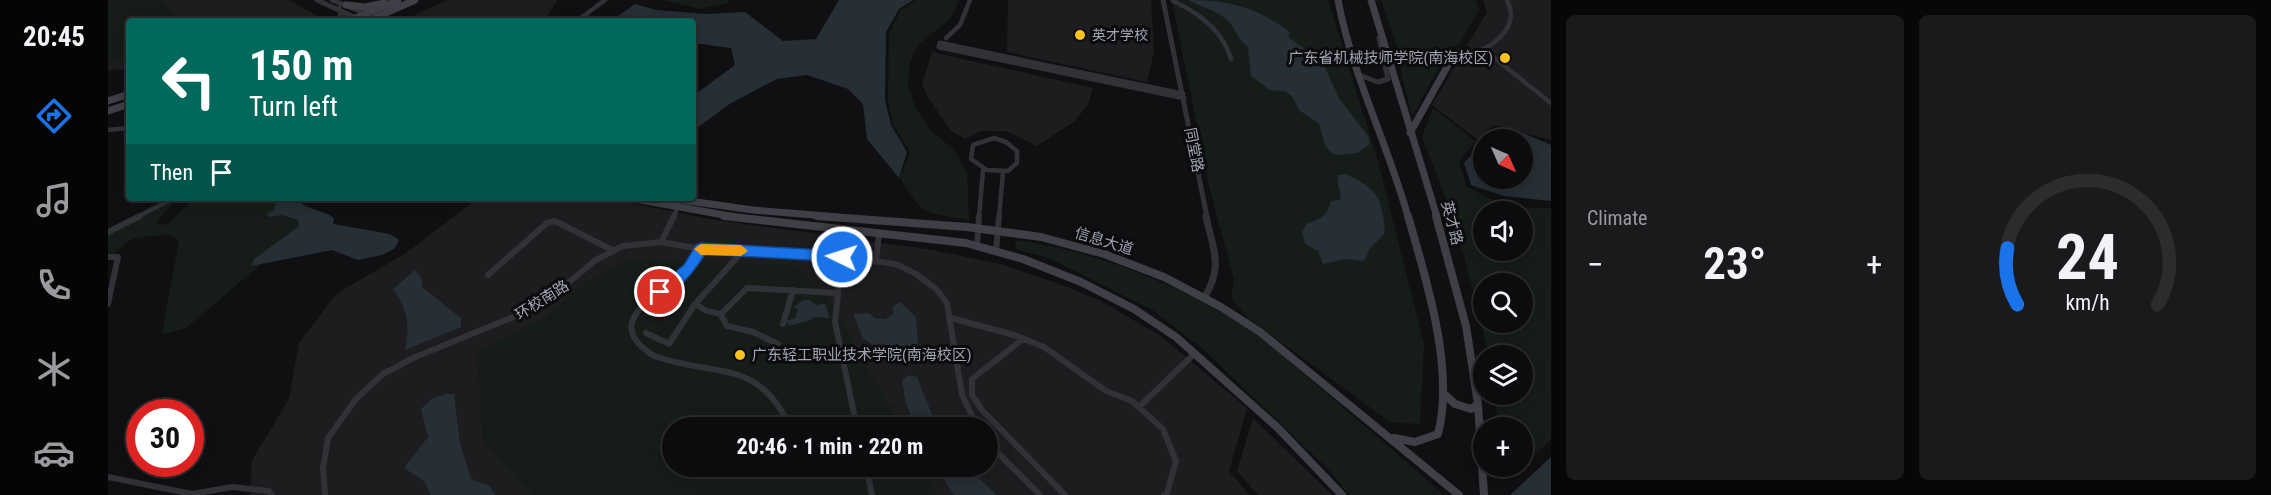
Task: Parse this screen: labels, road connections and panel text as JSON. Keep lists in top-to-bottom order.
{
  "streets": {
    "main road": ["英才路", "信息大道"],
    "street": ["同堂路", "环校南路"]
  },
  "crossings": [
    ["同堂路", "信息大道"]
  ],
  "places": ["英才学校", "广东省机械技师学院(南海校区)", "广东轻工职业技术学院(南海校区)"],
  "north": "bottom right",
  "page": {
    "tabs": "20:45",
    "tile": "Climate",
    "turn": ["150 m", "Turn left"],
    "map_buttons": "+",
    "then": "Then",
    "heat": ["−", "23°", "+"],
    "limit": "30",
    "trip": "20:46 · 1 min · 220 m",
    "gauge": ["24", "km/h"]
  }
}
